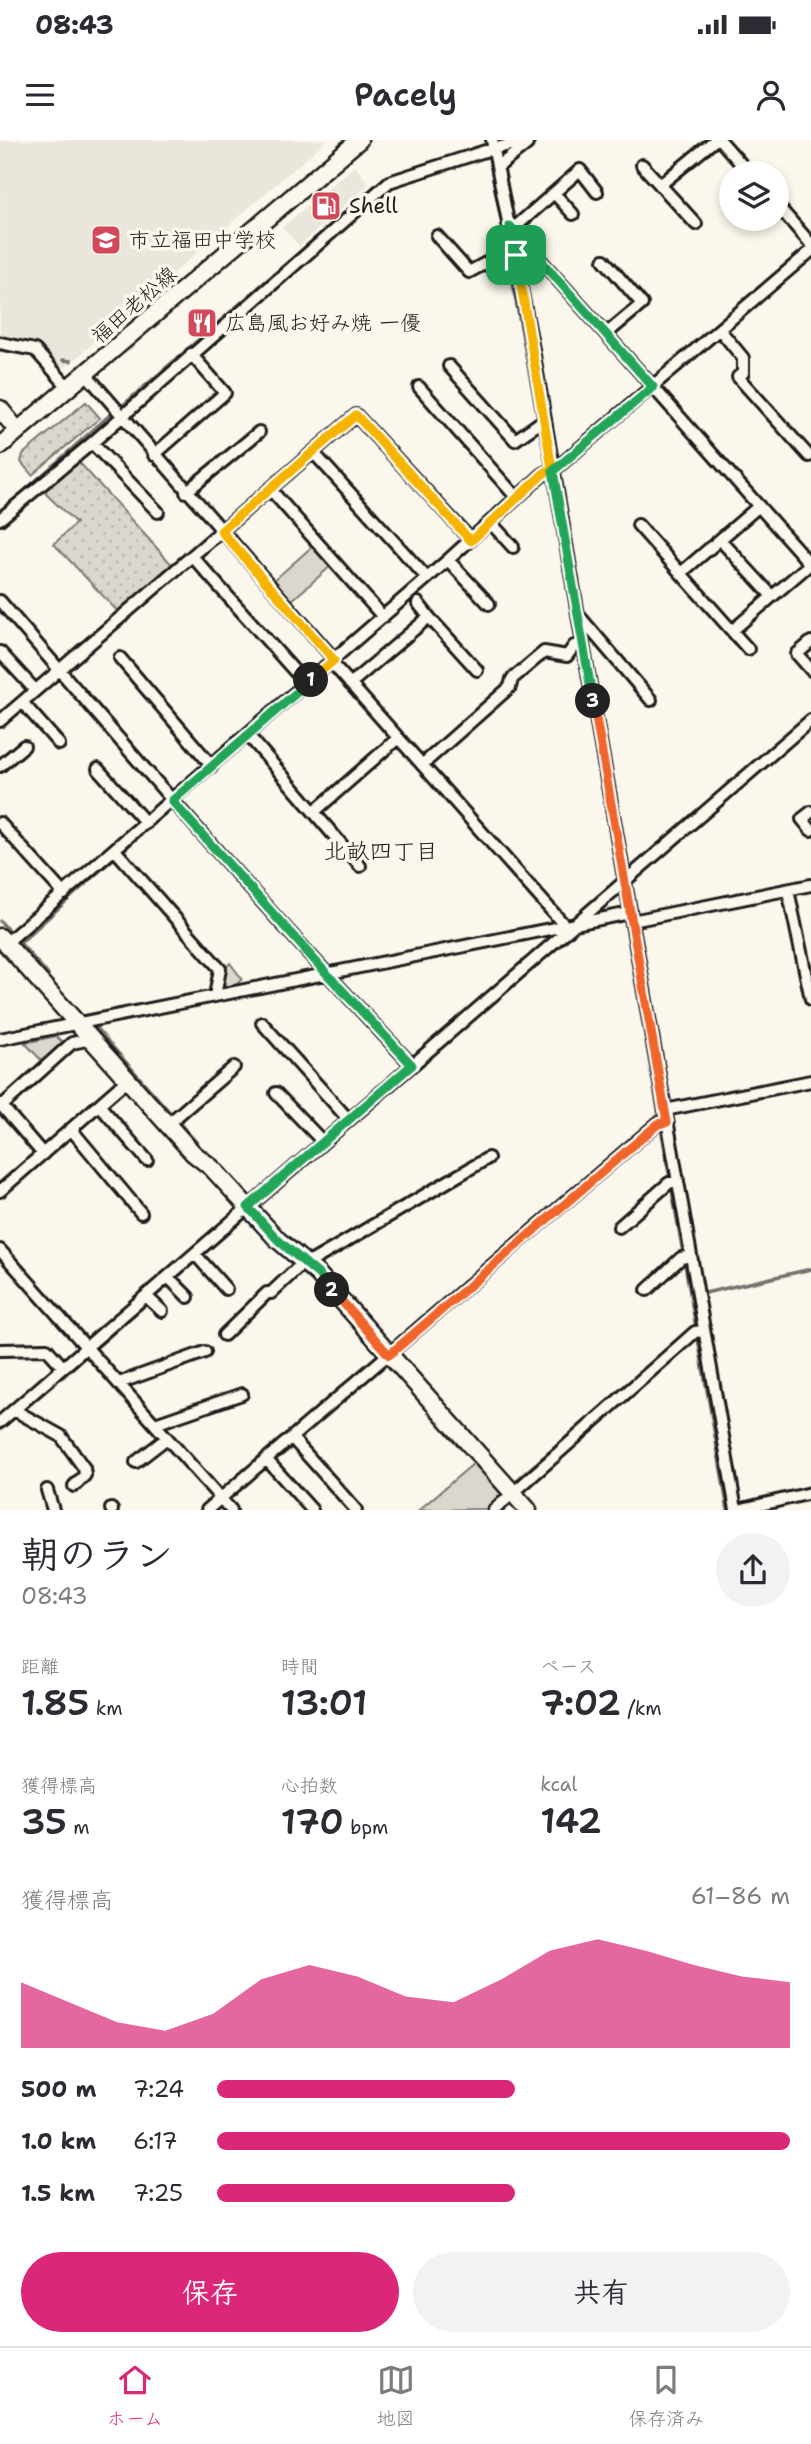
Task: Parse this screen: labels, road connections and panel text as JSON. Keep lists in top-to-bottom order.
{
  "streets": {
    "street": ["福田老松線"]
  },
  "districts": ["北畝四丁目"],
  "places": {
    "fuel station": ["Shell"],
    "school or university": ["市立福田中学校"],
    "restaurant": ["広島風お好み焼 一優"]
  },
  "page": {
    "status": "08:43",
    "header": "Pacely",
    "pins": ["1", "3", "2"],
    "heading": ["朝のラン", "08:43"],
    "stats": [
      ["距離", "1.85 km"],
      ["時間", "13:01"],
      ["ペース", "7:02 /km"],
      ["獲得標高", "35 m"],
      ["心拍数", "170 bpm"],
      ["kcal", "142"]
    ],
    "chart": ["獲得標高", "61–86 m"],
    "list": [
      {
        "name": "500 m",
        "note": "7:24"
      },
      {
        "name": "1.0 km",
        "note": "6:17"
      },
      {
        "name": "1.5 km",
        "note": "7:25"
      }
    ],
    "buttons": ["保存", "共有"],
    "tabs": ["ホーム", "地図", "保存済み"]
  }
}
